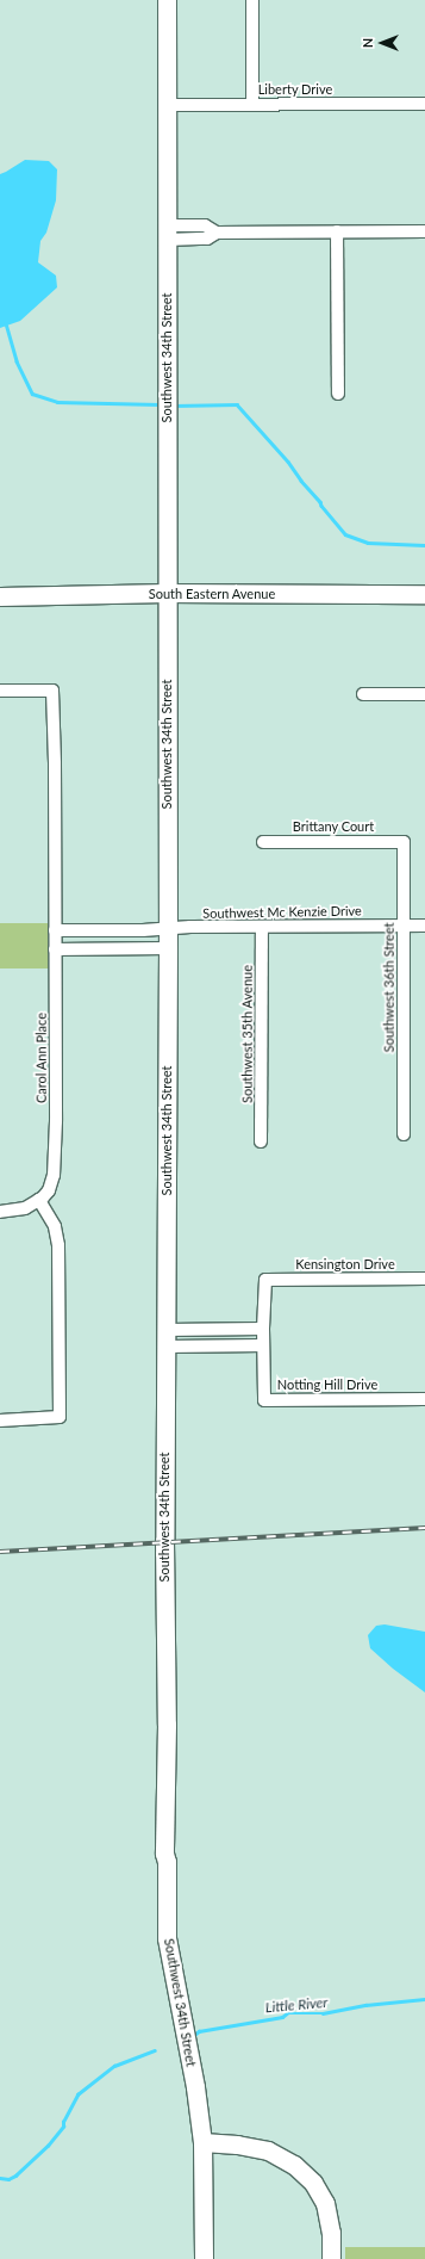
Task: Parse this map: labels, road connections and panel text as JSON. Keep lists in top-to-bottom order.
{
  "streets": {
    "street": [
      "Liberty Drive",
      "Southwest 34th Street",
      "South Eastern Avenue",
      "Brittany Court",
      "Southwest Mc Kenzie Drive",
      "Southwest 36th Street",
      "Southwest 35th Avenue",
      "Carol Ann Place",
      "Kensington Drive",
      "Notting Hill Drive"
    ]
  },
  "crossings": [
    ["Liberty Drive", "Southwest 34th Street"],
    ["Southwest 34th Street", "South Eastern Avenue"],
    ["Southwest 34th Street", "Southwest Mc Kenzie Drive"],
    ["Brittany Court", "Southwest 36th Street"],
    ["Southwest Mc Kenzie Drive", "Southwest 36th Street"],
    ["Southwest Mc Kenzie Drive", "Southwest 35th Avenue"],
    ["Southwest Mc Kenzie Drive", "Carol Ann Place"],
    ["Kensington Drive", "Notting Hill Drive"]
  ],
  "water": ["Little River"],
  "north": "left"
}
